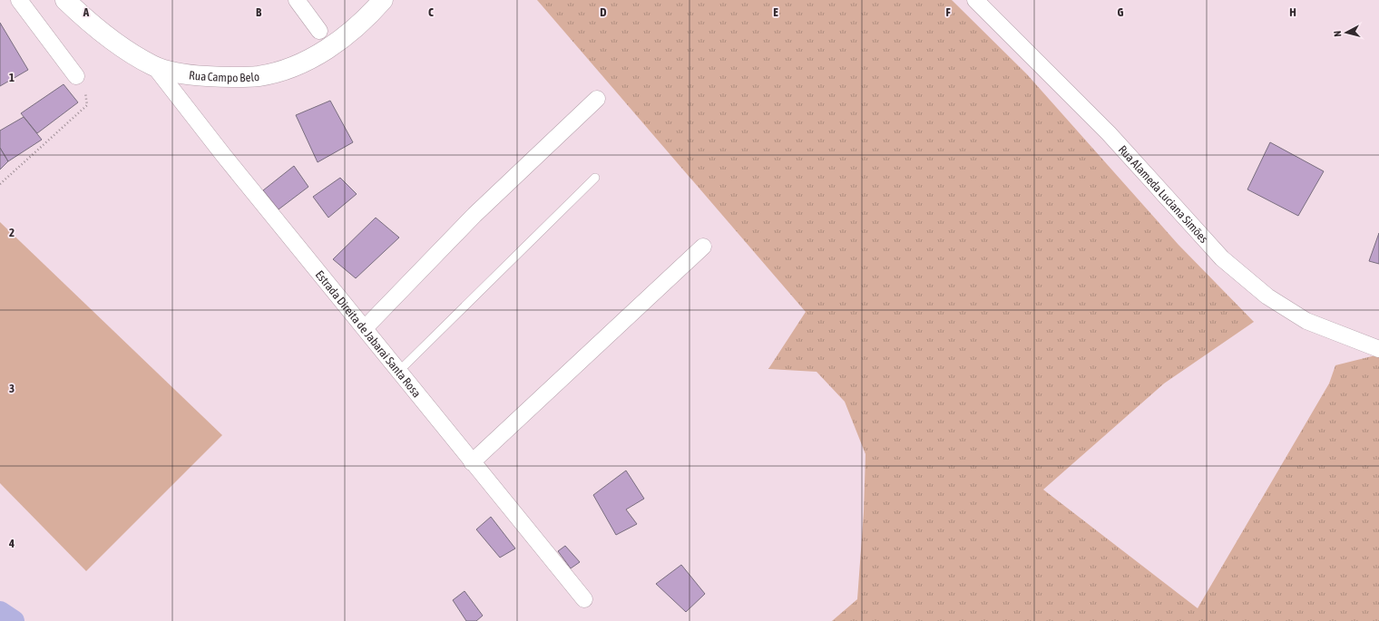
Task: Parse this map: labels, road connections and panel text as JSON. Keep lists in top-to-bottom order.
{
  "streets": {
    "street": ["Rua Campo Belo", "Rua Alameda Luciana Simões", "Estrada Direita de Jabarai Santa Rosa"]
  },
  "crossings": [
    ["Rua Campo Belo", "Estrada Direita de Jabarai Santa Rosa"]
  ],
  "north": "left",
  "grid": {
    "columns": [
      "A",
      "B",
      "C",
      "D",
      "E",
      "F",
      "G",
      "H"
    ],
    "rows": [
      "1",
      "2",
      "3",
      "4"
    ]
  }
}
